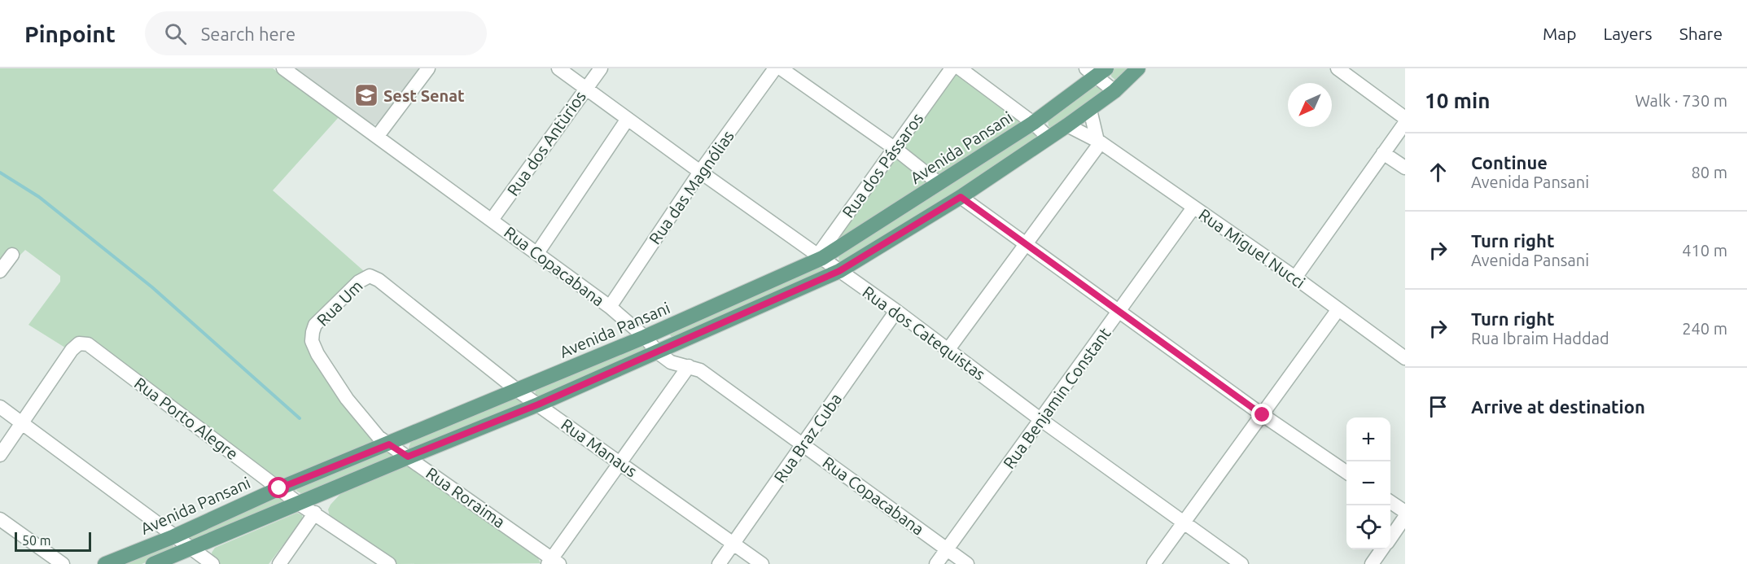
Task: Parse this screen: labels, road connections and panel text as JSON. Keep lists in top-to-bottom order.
{
  "streets": {
    "main road": ["Avenida Pansani"],
    "street": [
      "Rua dos Antùrios",
      "Rua dos Pássaros",
      "Rua das Magnólias",
      "Rua Miguel Nucci",
      "Rua Copacabana",
      "Rua Um",
      "Rua dos Catequistas",
      "Rua Benjamin Constant",
      "Rua Porto Alegre",
      "Rua Braz Cuba",
      "Rua Manaus",
      "Rua Roraima"
    ]
  },
  "crossings": [
    ["Rua dos Antùrios", "Rua Copacabana"],
    ["Rua dos Antùrios", "Rua dos Catequistas"],
    ["Avenida Pansani", "Rua dos Pássaros"],
    ["Avenida Pansani", "Rua Copacabana"],
    ["Avenida Pansani", "Rua dos Catequistas"],
    ["Avenida Pansani", "Rua Porto Alegre"],
    ["Avenida Pansani", "Rua Manaus"],
    ["Avenida Pansani", "Rua Roraima"],
    ["Rua dos Pássaros", "Rua dos Catequistas"],
    ["Rua das Magnólias", "Rua Copacabana"],
    ["Rua das Magnólias", "Rua dos Catequistas"],
    ["Rua Miguel Nucci", "Rua Benjamin Constant"],
    ["Rua Copacabana", "Rua Benjamin Constant"],
    ["Rua Copacabana", "Rua Braz Cuba"],
    ["Rua Um", "Rua Manaus"],
    ["Rua Um", "Rua Roraima"],
    ["Rua dos Catequistas", "Rua Benjamin Constant"],
    ["Rua dos Catequistas", "Rua Braz Cuba"],
    ["Rua Braz Cuba", "Rua Manaus"]
  ],
  "places": {
    "school or university": ["Sest Senat"]
  },
  "scale_bar": "50 m",
  "north": "bottom left",
  "page": {
    "header": "Pinpoint",
    "search": "Search here",
    "nav": ["Map", "Layers", "Share"],
    "heading": ["10 min", "Walk · 730 m"],
    "list": [
      ["Continue", "Avenida Pansani", "80 m"],
      ["Turn right", "Avenida Pansani", "410 m"],
      ["Turn right", "Rua Ibraim Haddad", "240 m"],
      "Arrive at destination"
    ],
    "map_buttons": ["+", "−"],
    "scale": "50 m"
  }
}
